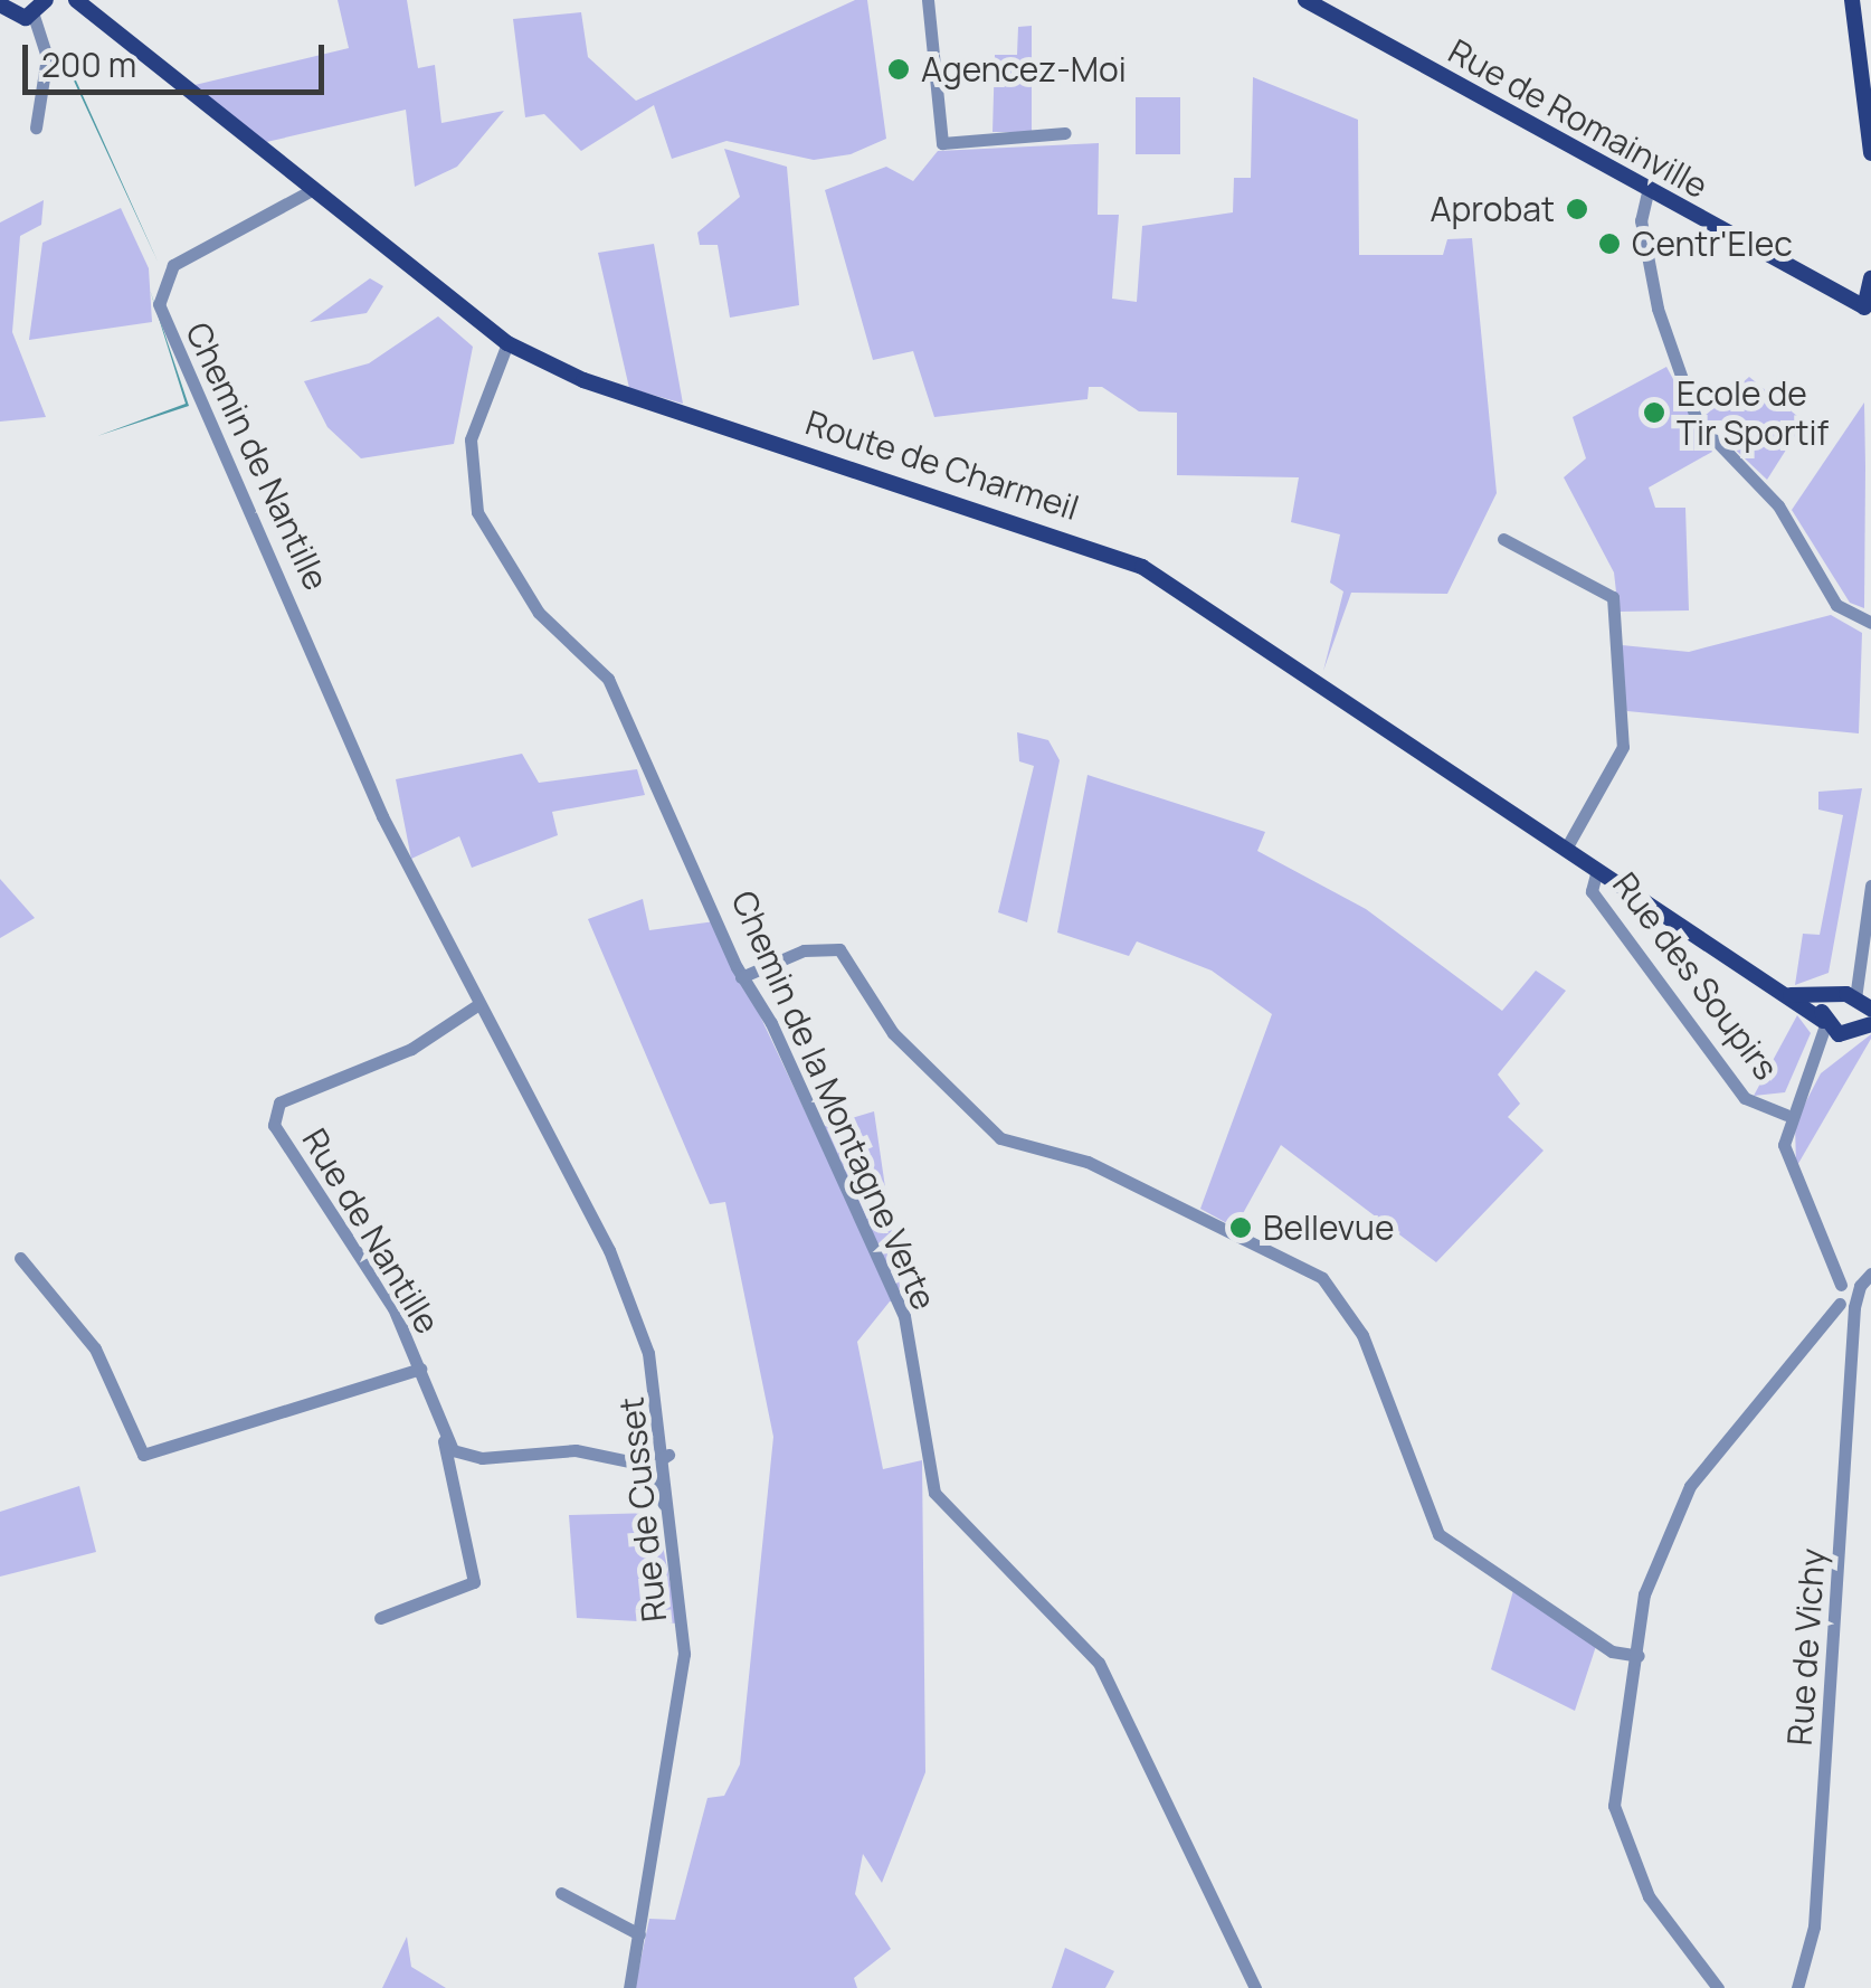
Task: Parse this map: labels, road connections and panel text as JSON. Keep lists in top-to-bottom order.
{
  "streets": {
    "main road": ["Rue de Romainville", "Route de Charmeil"],
    "street": [
      "Chemin de Nantille",
      "Rue des Soupirs",
      "Chemin de la Montagne Verte",
      "Rue de Nantille",
      "Rue de Cusset",
      "Rue de Vichy"
    ]
  },
  "crossings": [
    ["Chemin de Nantille", "Route de Charmeil"],
    ["Chemin de Nantille", "Rue de Cusset"],
    ["Route de Charmeil", "Rue des Soupirs"],
    ["Route de Charmeil", "Chemin de la Montagne Verte"],
    ["Rue de Nantille", "Rue de Cusset"]
  ],
  "places": [
    "Agencez-Moi",
    "Aprobat",
    "Centr'Elec",
    "Ecole de Tir Sportif",
    "Bellevue"
  ],
  "scale_bar": "200 m"
}
